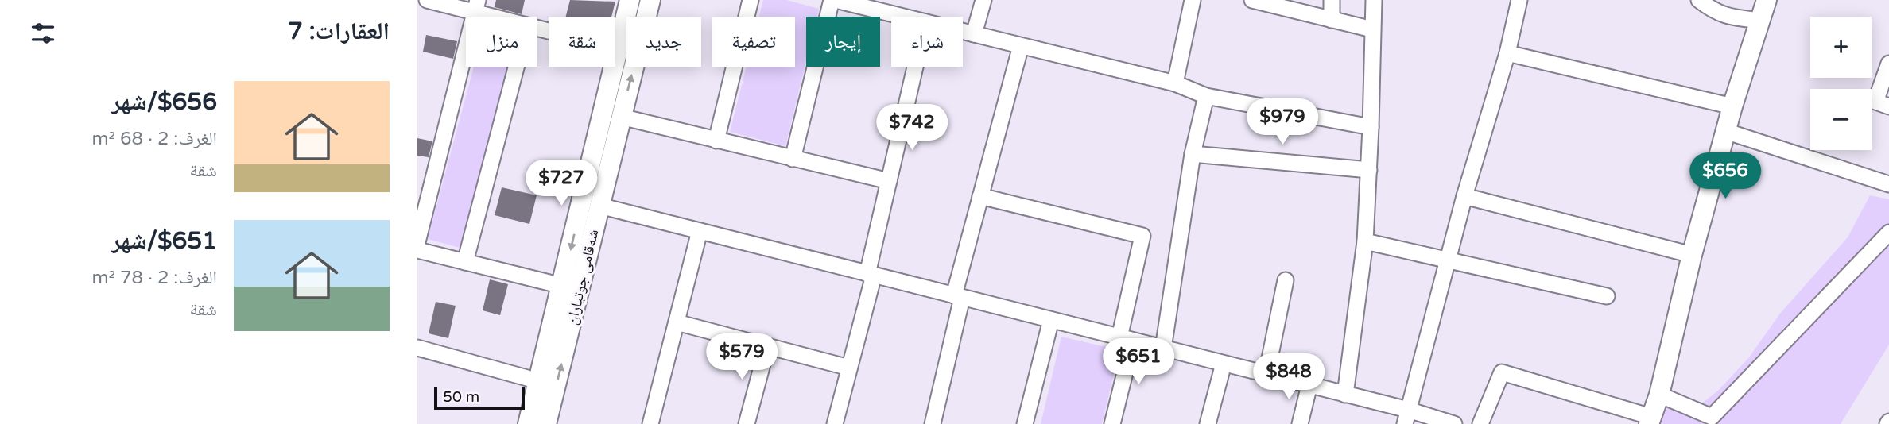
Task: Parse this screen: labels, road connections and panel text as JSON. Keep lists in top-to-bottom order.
{
  "streets": {
    "main road": ["شەقامی جوتیاران"]
  },
  "scale_bar": "50 m",
  "page": {
    "heading": "العقارات: 7",
    "map_buttons": ["+", "−"],
    "chip": [
      "شراء",
      "إيجار",
      "تصفية",
      "جديد",
      "شقة",
      "منزل"
    ],
    "list": [
      {
        "name": "$656/شهر",
        "note": "الغرف: 2 · 68 m² · شقة"
      },
      {
        "name": "$651/شهر",
        "note": "الغرف: 2 · 78 m² · شقة"
      }
    ],
    "price": [
      "$979",
      "$742",
      "$656",
      "$727",
      "$579",
      "$651",
      "$848"
    ],
    "scale": "50 m"
  }
}
